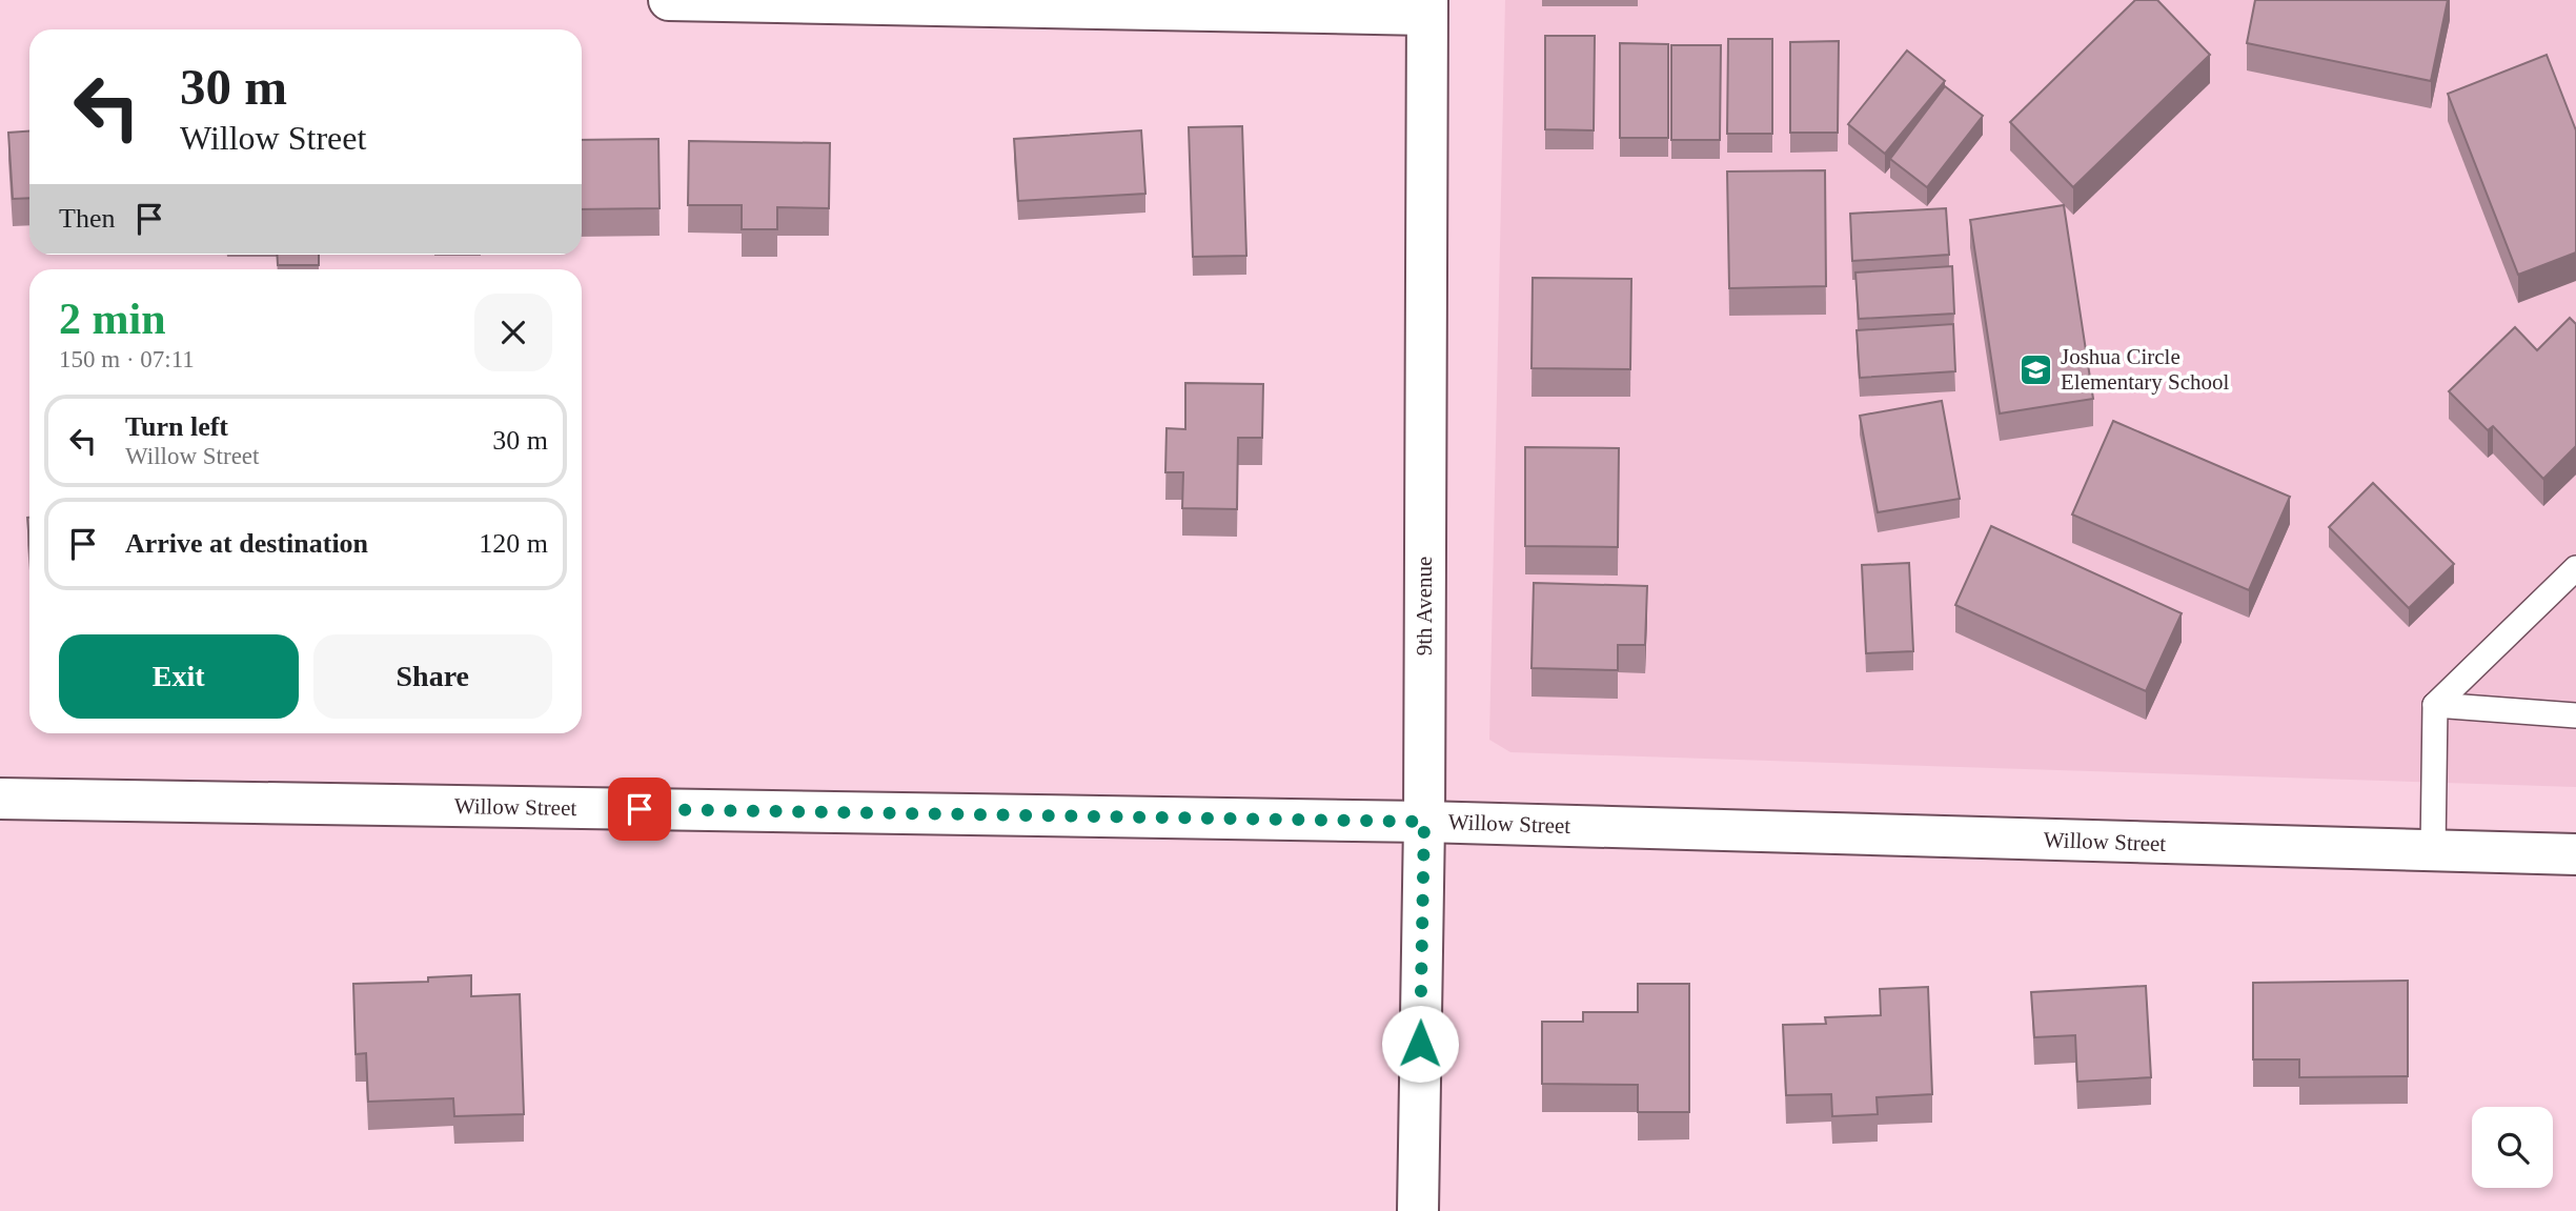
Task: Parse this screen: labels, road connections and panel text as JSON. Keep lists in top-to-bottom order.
{
  "streets": {
    "street": ["9th Avenue", "Willow Street"]
  },
  "crossings": [
    ["9th Avenue", "Willow Street"]
  ],
  "places": {
    "school or university": ["Joshua Circle Elementary School"]
  },
  "page": {
    "turn": ["30 m", "Willow Street"],
    "then": "Then",
    "heading": ["2 min", "150 m · 07:11"],
    "list": [
      {
        "name": "Turn left",
        "note": "Willow Street",
        "value": "30 m"
      },
      {
        "name": "Arrive at destination",
        "value": "120 m"
      }
    ],
    "buttons": ["Exit", "Share"]
  }
}
